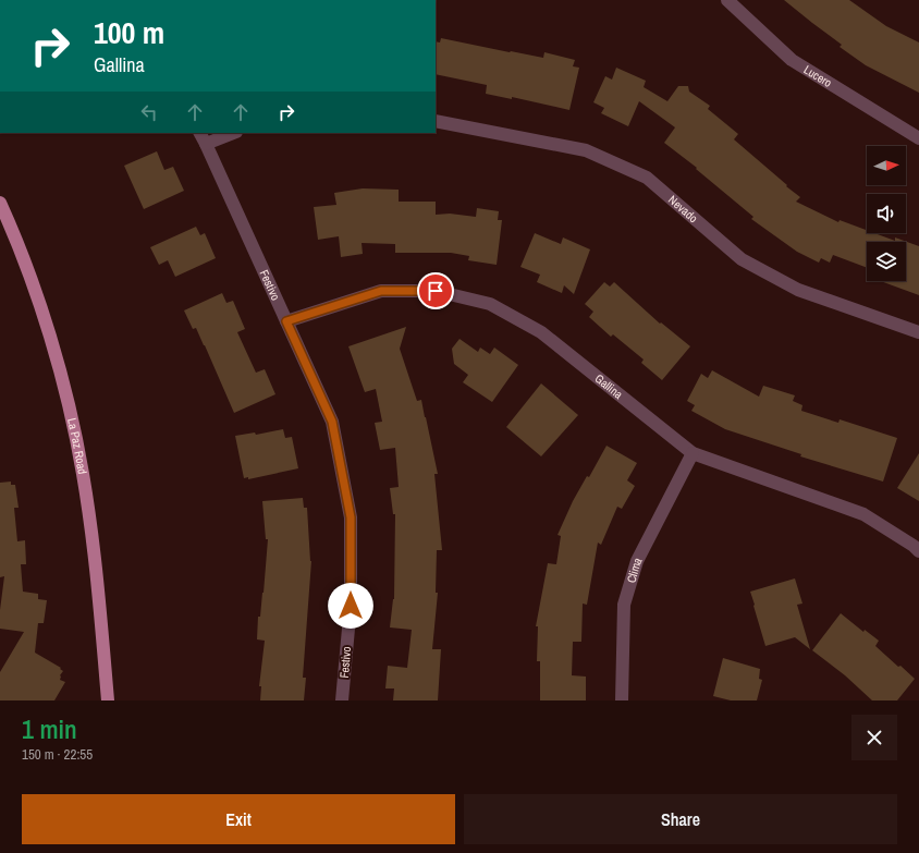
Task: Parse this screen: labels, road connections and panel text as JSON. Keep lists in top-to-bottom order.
{
  "streets": {
    "main road": ["La Paz Road"],
    "street": [
      "Lucero",
      "Nevado",
      "Festivo",
      "Gallina",
      "Clima"
    ]
  },
  "crossings": [
    ["Festivo", "Gallina"],
    ["Gallina", "Clima"]
  ],
  "north": "right",
  "page": {
    "turn": ["100 m", "Gallina"],
    "heading": ["1 min", "150 m · 22:55"],
    "buttons": ["Exit", "Share"]
  }
}
